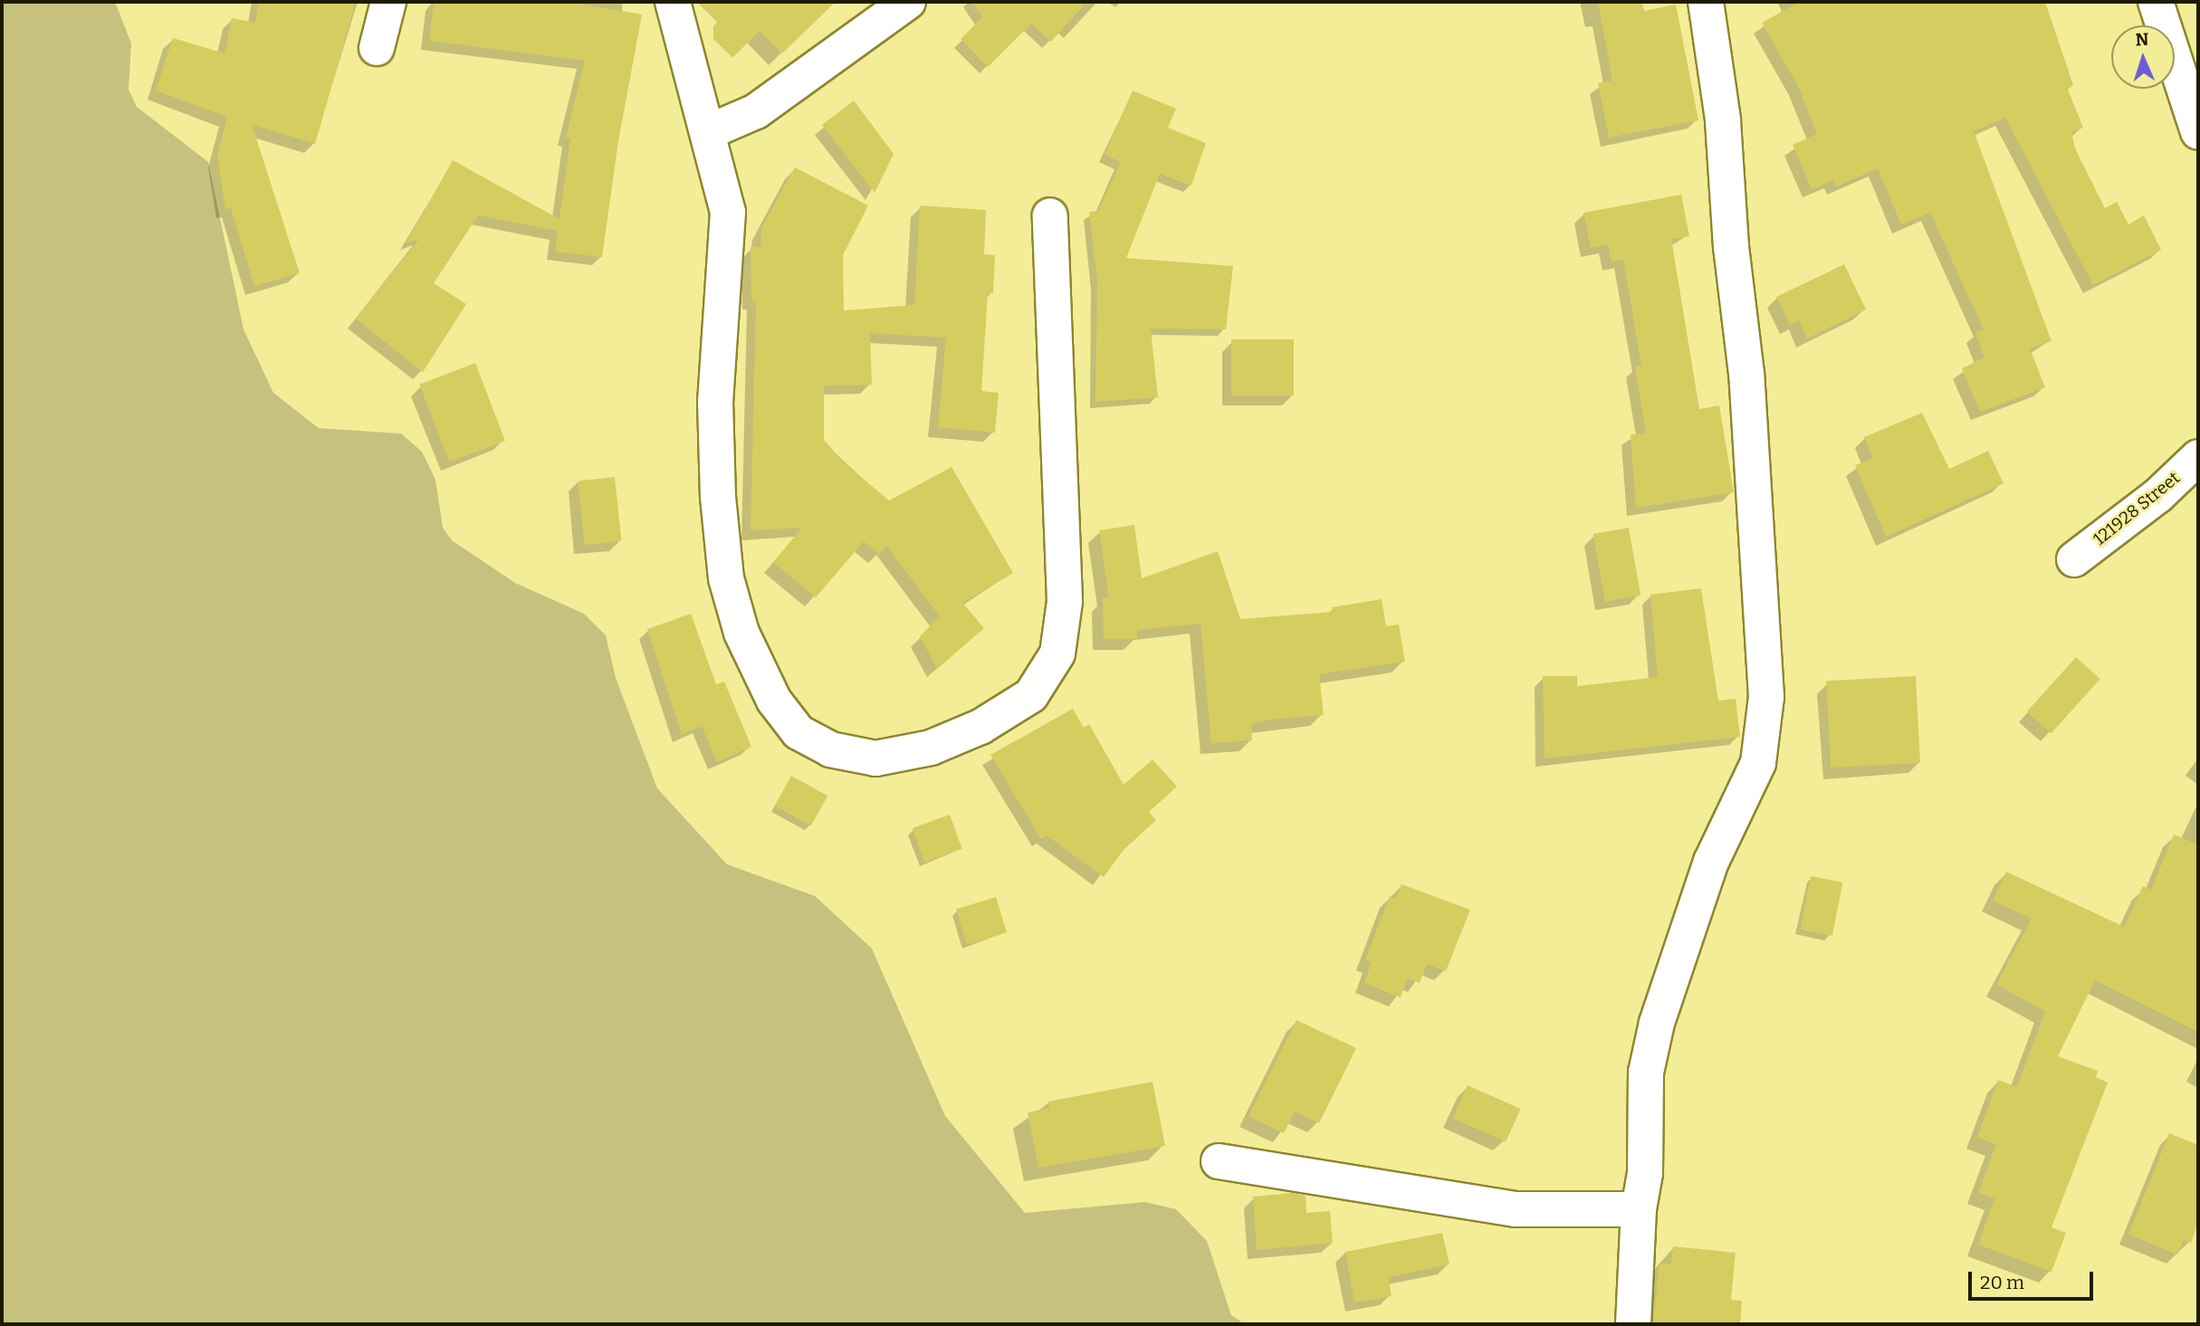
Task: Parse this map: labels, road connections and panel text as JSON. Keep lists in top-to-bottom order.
{
  "streets": {
    "street": ["121928 Street"]
  },
  "scale_bar": "20 m",
  "north": "top"
}
